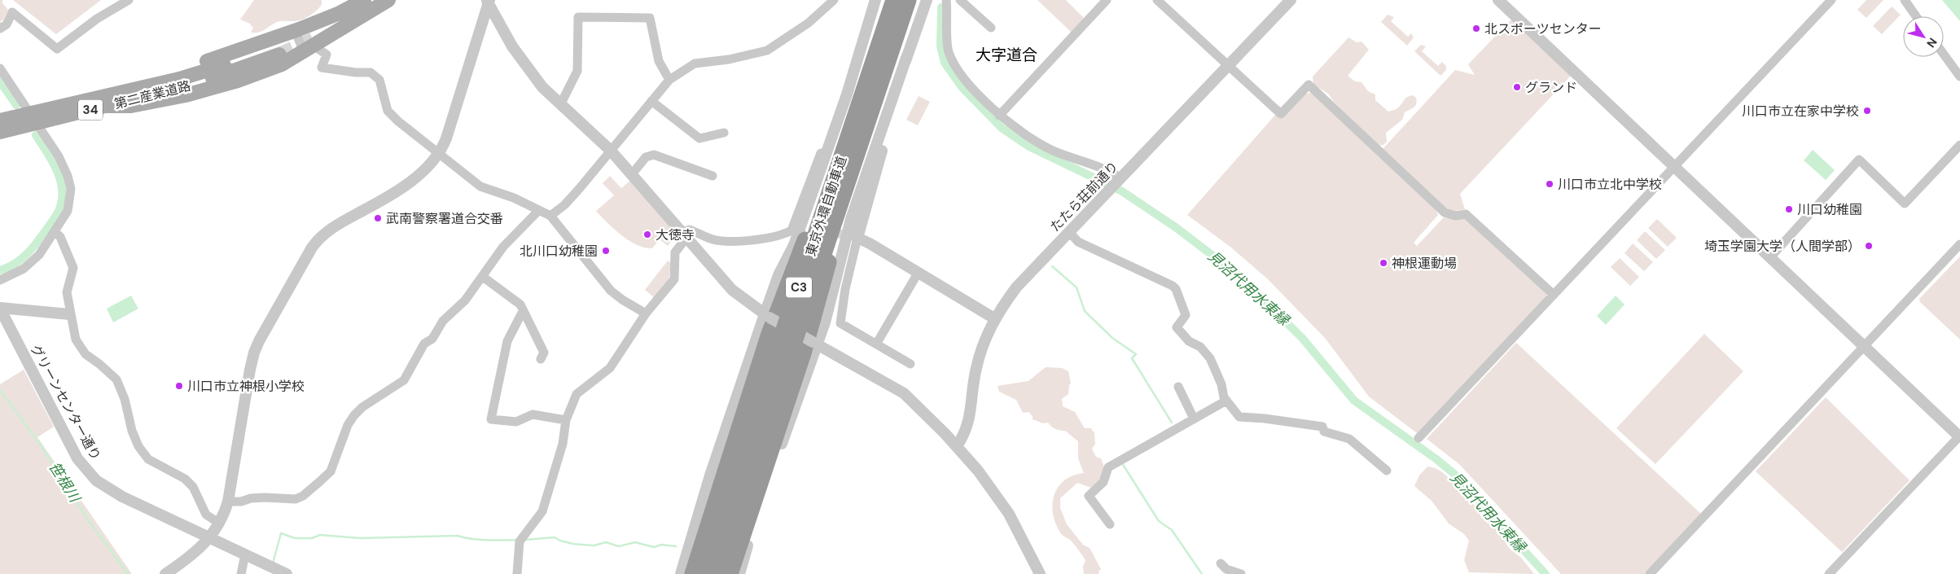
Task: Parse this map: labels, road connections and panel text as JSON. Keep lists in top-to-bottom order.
{
  "streets": {
    "highway": ["東京外環自動車道", "C3"],
    "main road": ["第二産業道路", "34"],
    "street": ["たたら荘前通り", "グリーンセンター通り"]
  },
  "districts": ["大字道合"],
  "water": ["見沼代用水東縁", "笹根川"],
  "places": [
    "北スポーツセンター",
    "グランド",
    "川口市立在家中学校",
    "川口市立北中学校",
    "川口幼稚園",
    "武南警察署道合交番",
    "大徳寺",
    "埼玉学園大学（人間学部）",
    "北川口幼稚園",
    "神根運動場",
    "川口市立神根小学校"
  ],
  "north": "bottom right"
}
